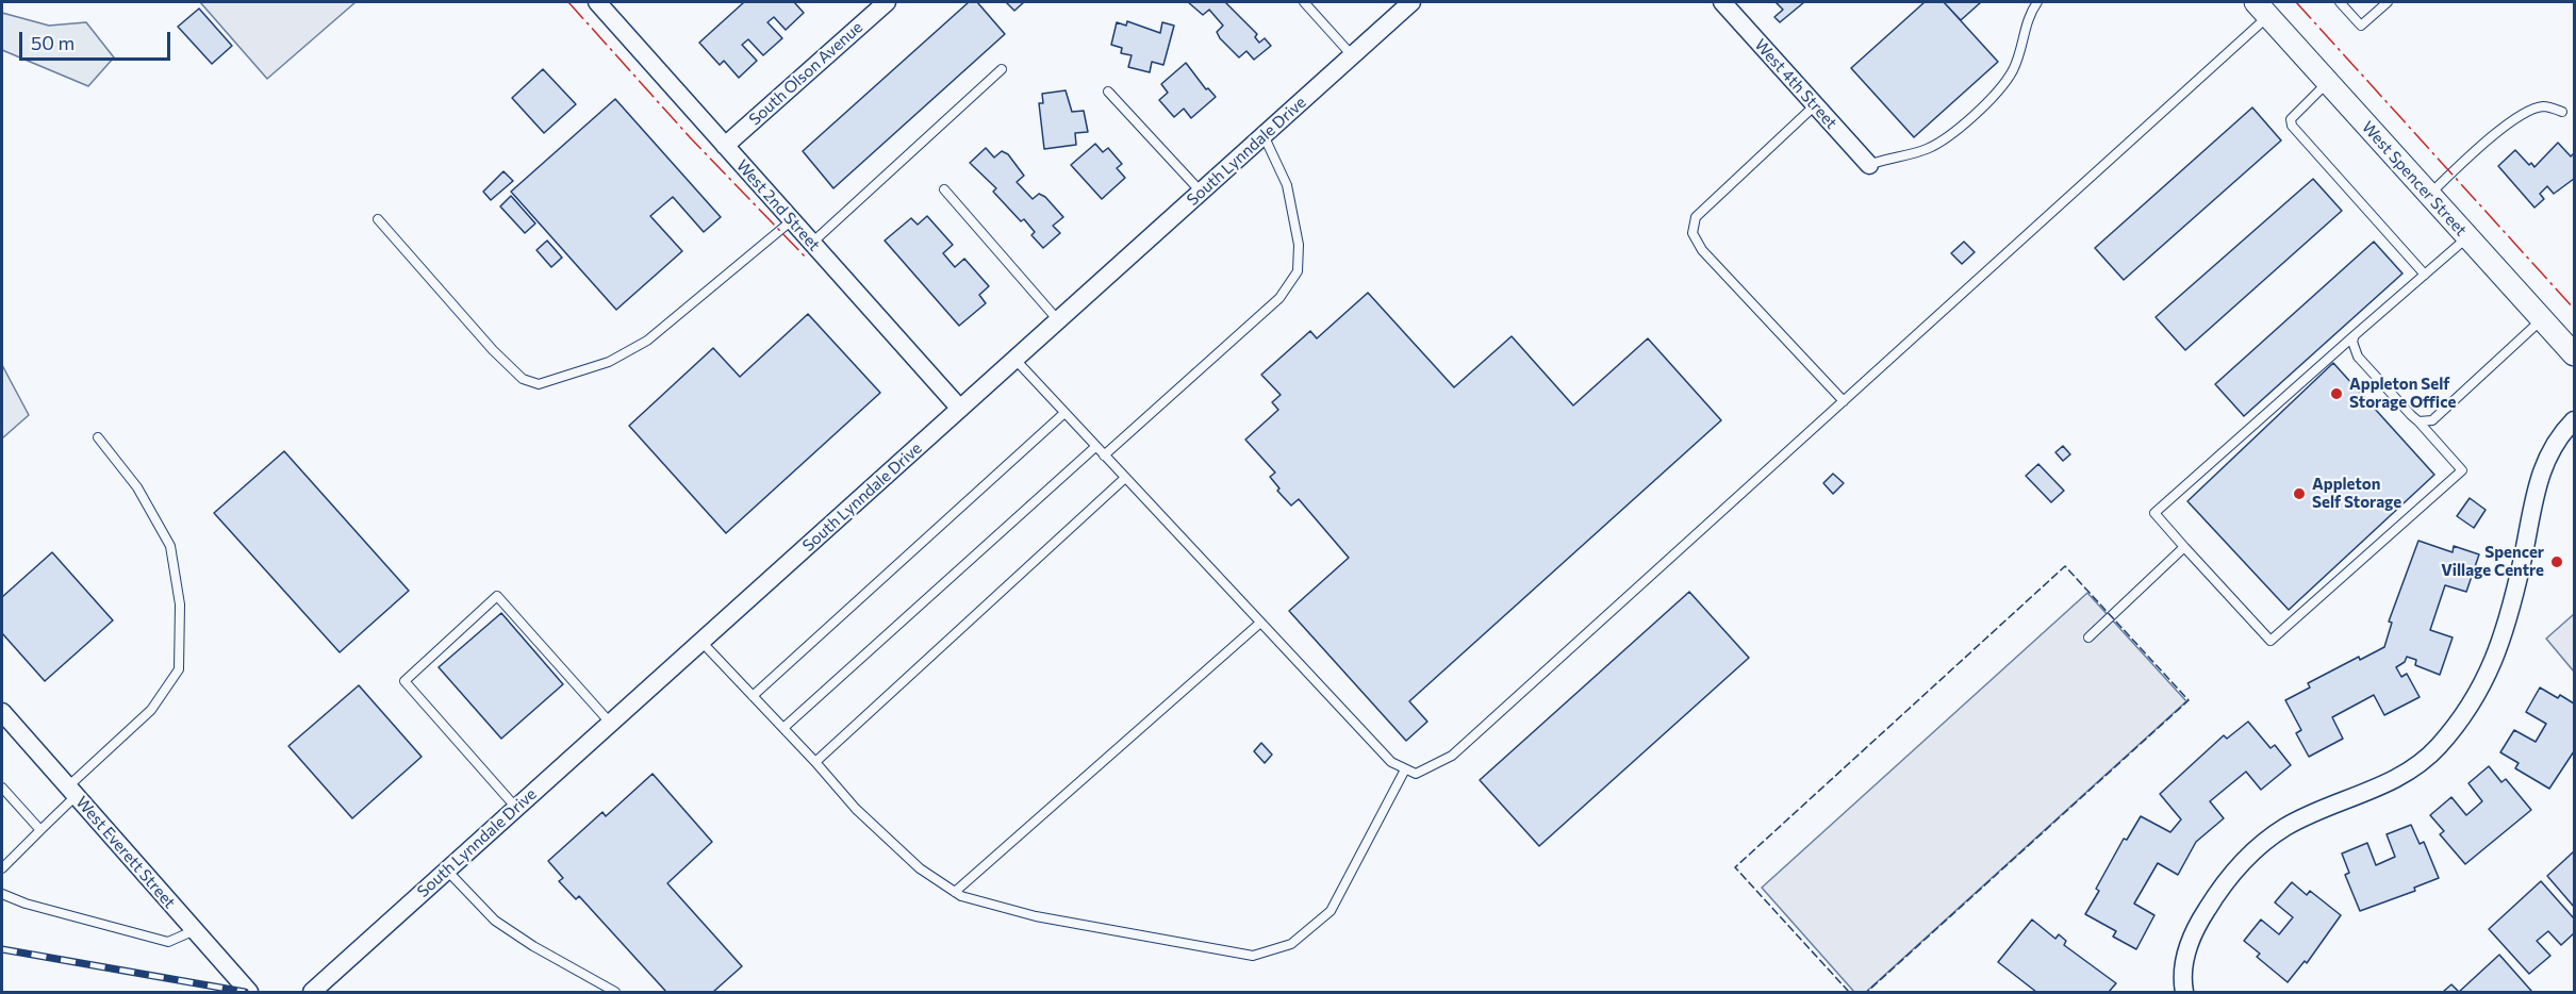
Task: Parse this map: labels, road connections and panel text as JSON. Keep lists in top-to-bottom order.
{
  "streets": {
    "street": [
      "South Olson Avenue",
      "West 4th Street",
      "South Lynndale Drive",
      "West Spencer Street",
      "West 2nd Street",
      "West Everett Street"
    ]
  },
  "crossings": [
    ["South Olson Avenue", "West 2nd Street"],
    ["South Lynndale Drive", "West 2nd Street"]
  ],
  "places": ["Appleton Self Storage Office", "Appleton Self Storage", "Spencer Village Centre"],
  "scale_bar": "50 m"
}
